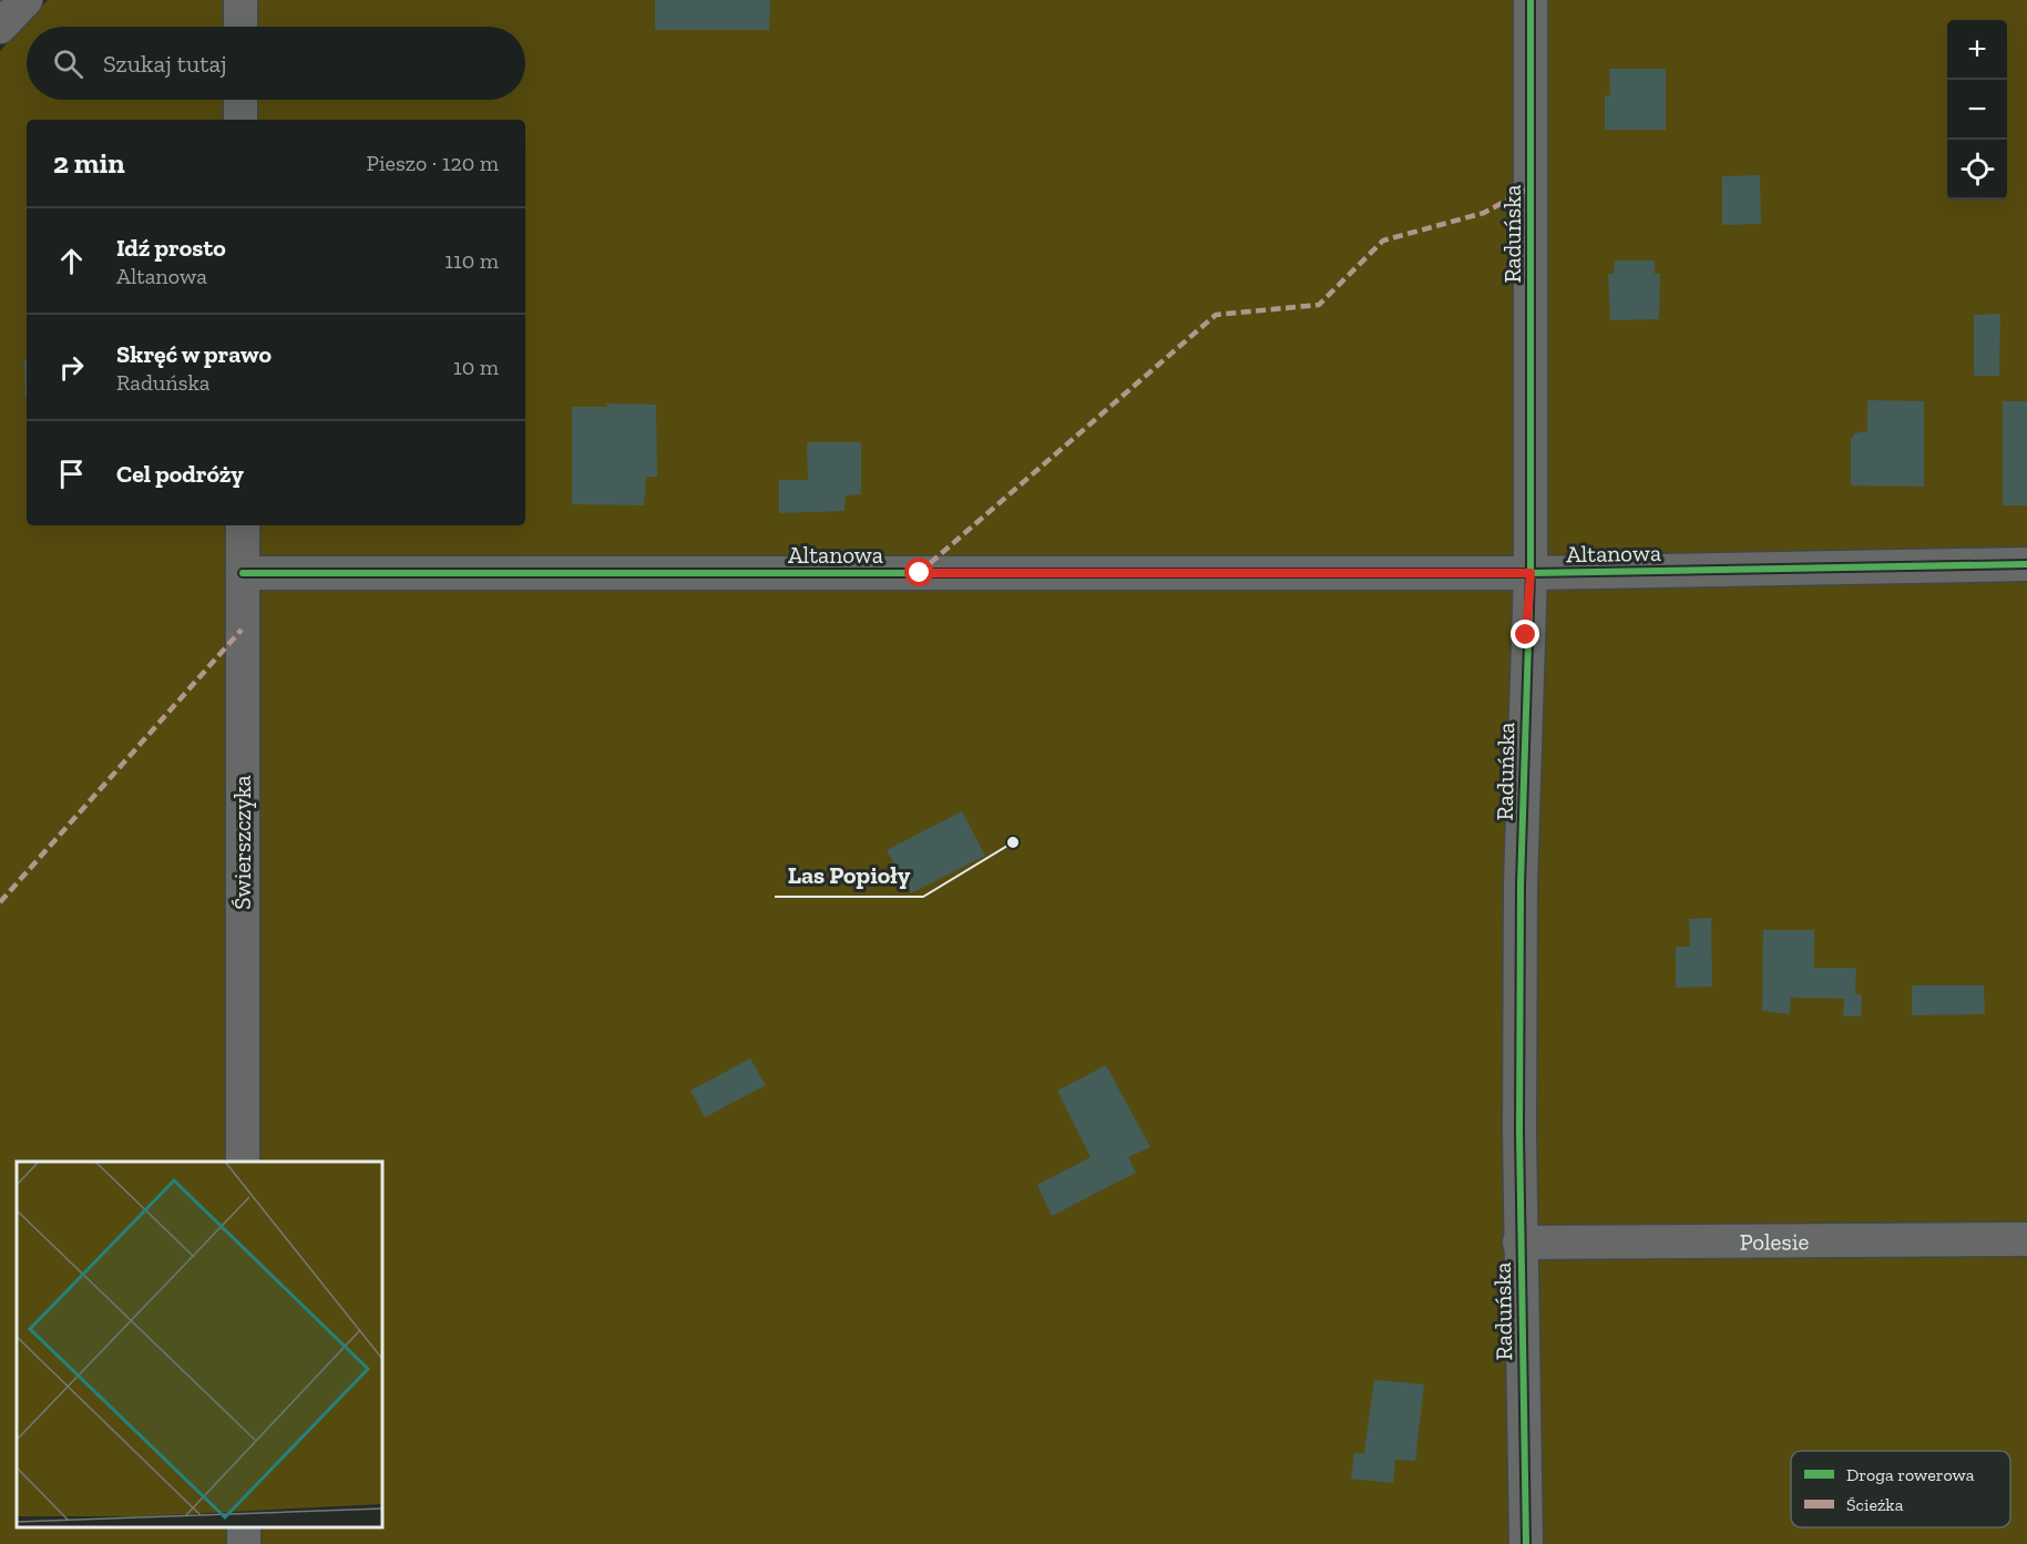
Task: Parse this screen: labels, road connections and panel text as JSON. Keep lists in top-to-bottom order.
{
  "streets": {
    "street": [
      "Raduńska",
      "Altanowa",
      "Świerszczyka",
      "Polesie"
    ]
  },
  "crossings": [
    ["Raduńska", "Altanowa"],
    ["Raduńska", "Polesie"],
    ["Altanowa", "Świerszczyka"]
  ],
  "places": ["Las Popioły"],
  "legend": ["Droga rowerowa", "Ścieżka"],
  "page": {
    "map_buttons": ["+", "−"],
    "search": "Szukaj tutaj",
    "heading": ["2 min", "Pieszo · 120 m"],
    "list": [
      ["Idź prosto", "Altanowa", "110 m"],
      ["Skręć w prawo", "Raduńska", "10 m"],
      "Cel podróży"
    ]
  }
}
